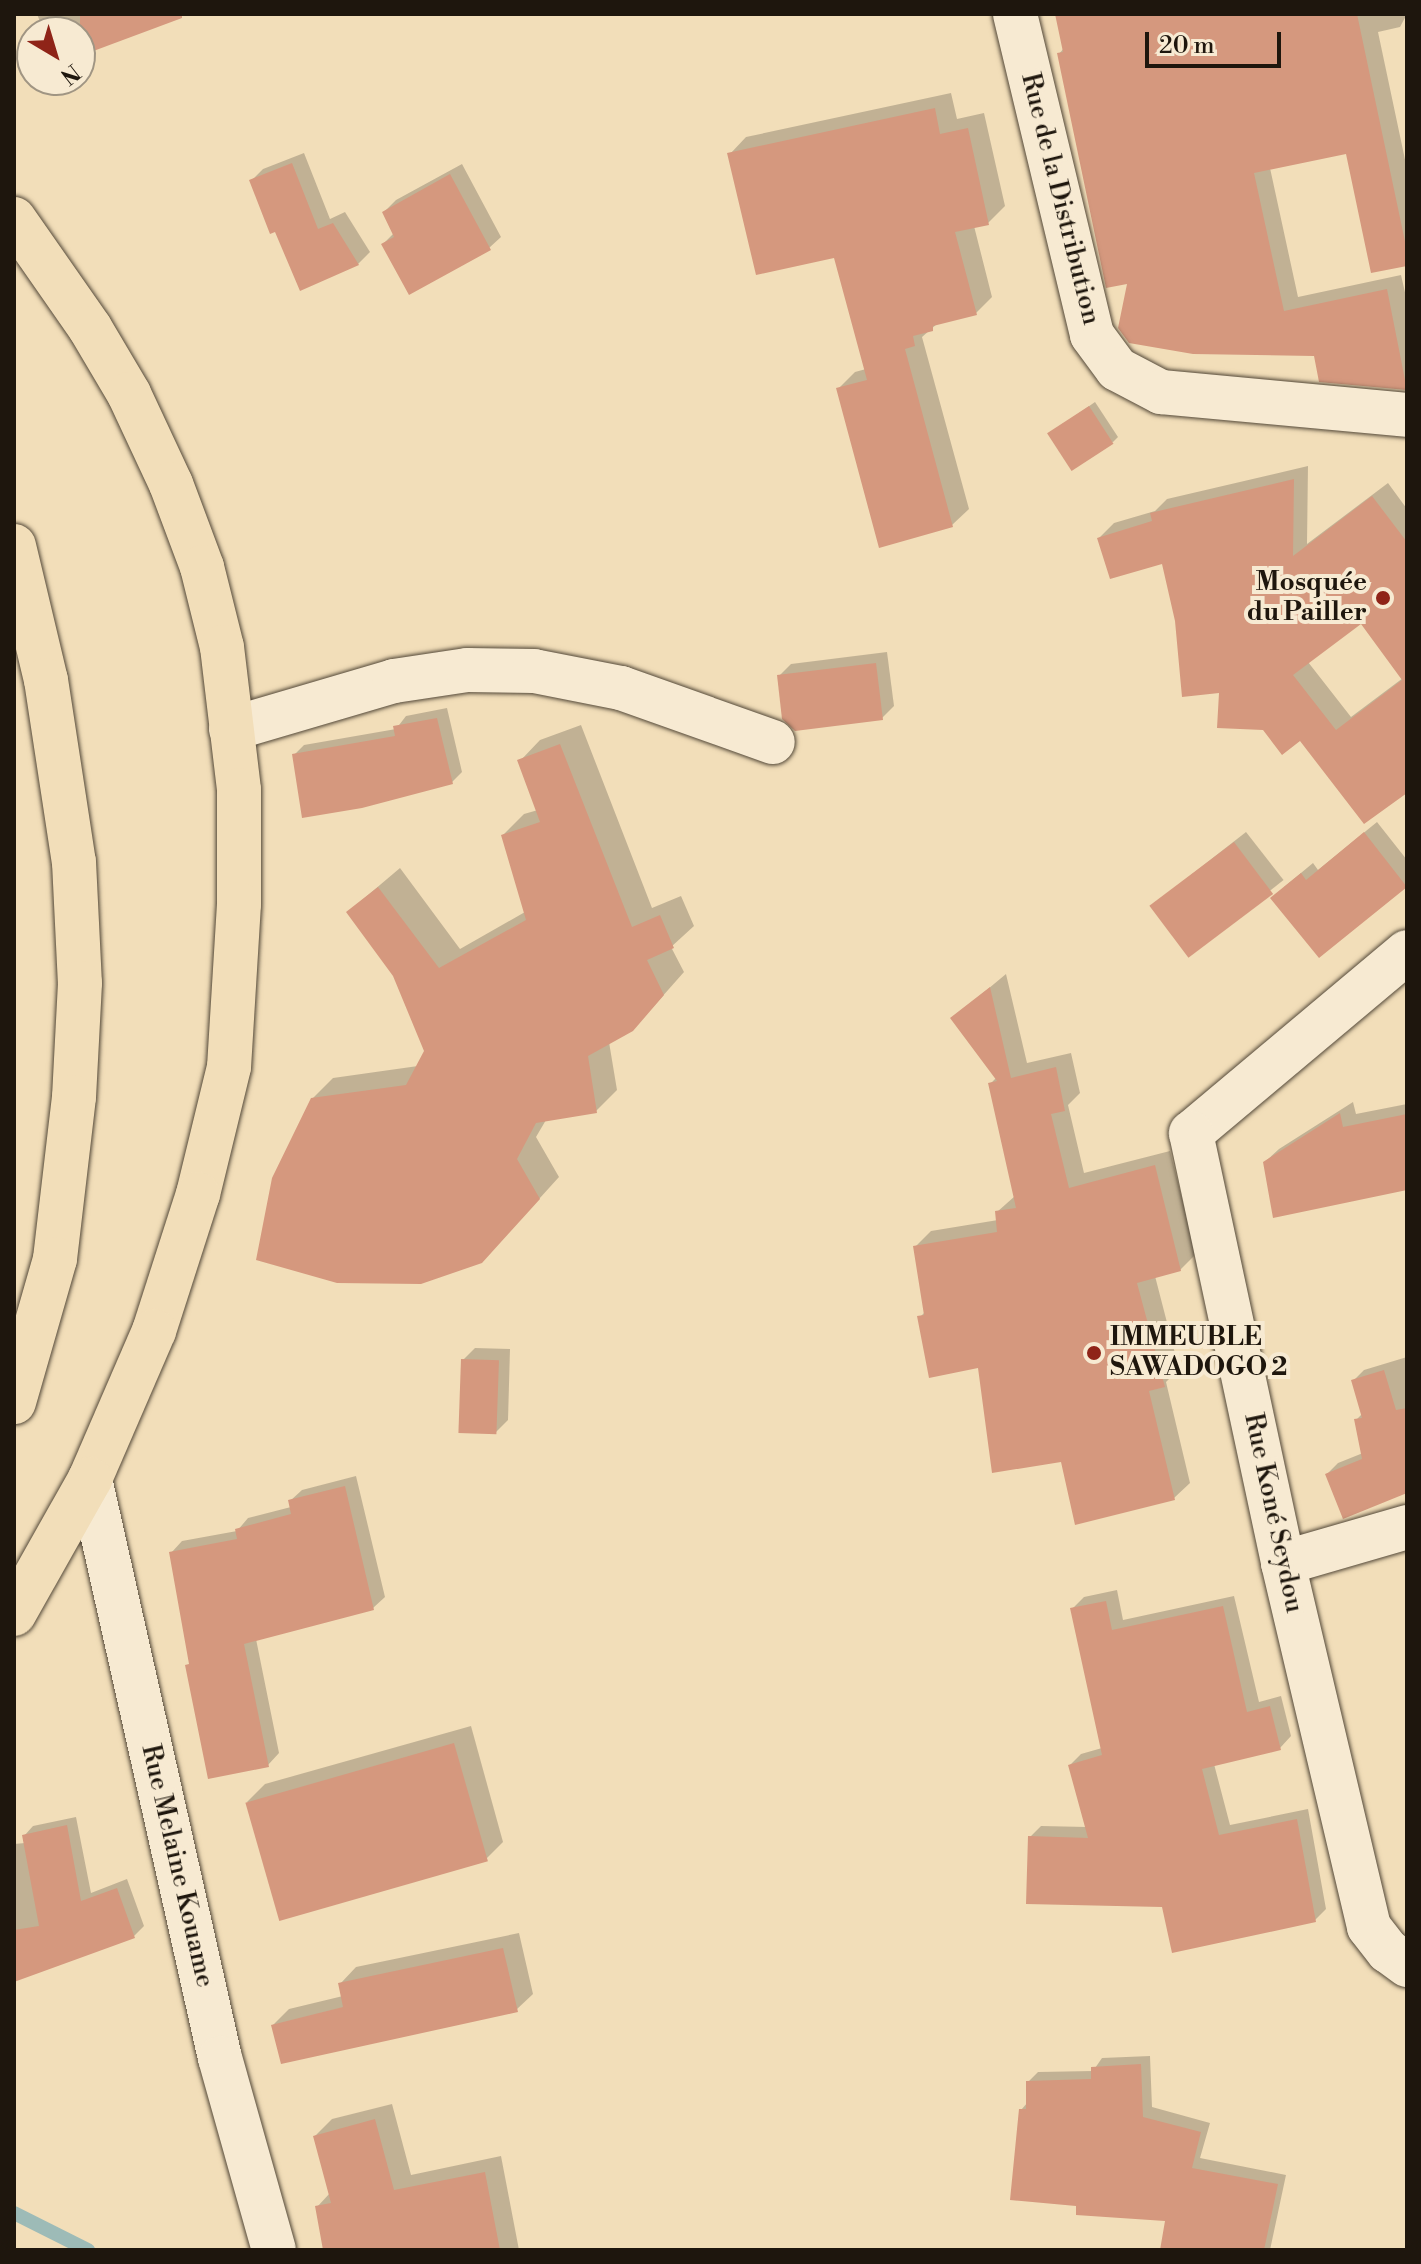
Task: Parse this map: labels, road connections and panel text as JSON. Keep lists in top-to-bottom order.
{
  "streets": {
    "street": ["Rue de la Distribution", "Rue Koné Seydou", "Rue Melaine Kouame"]
  },
  "places": ["Mosquée du Pailler", "IMMEUBLE SAWADOGO 2"],
  "scale_bar": "20 m",
  "north": "bottom right"
}
